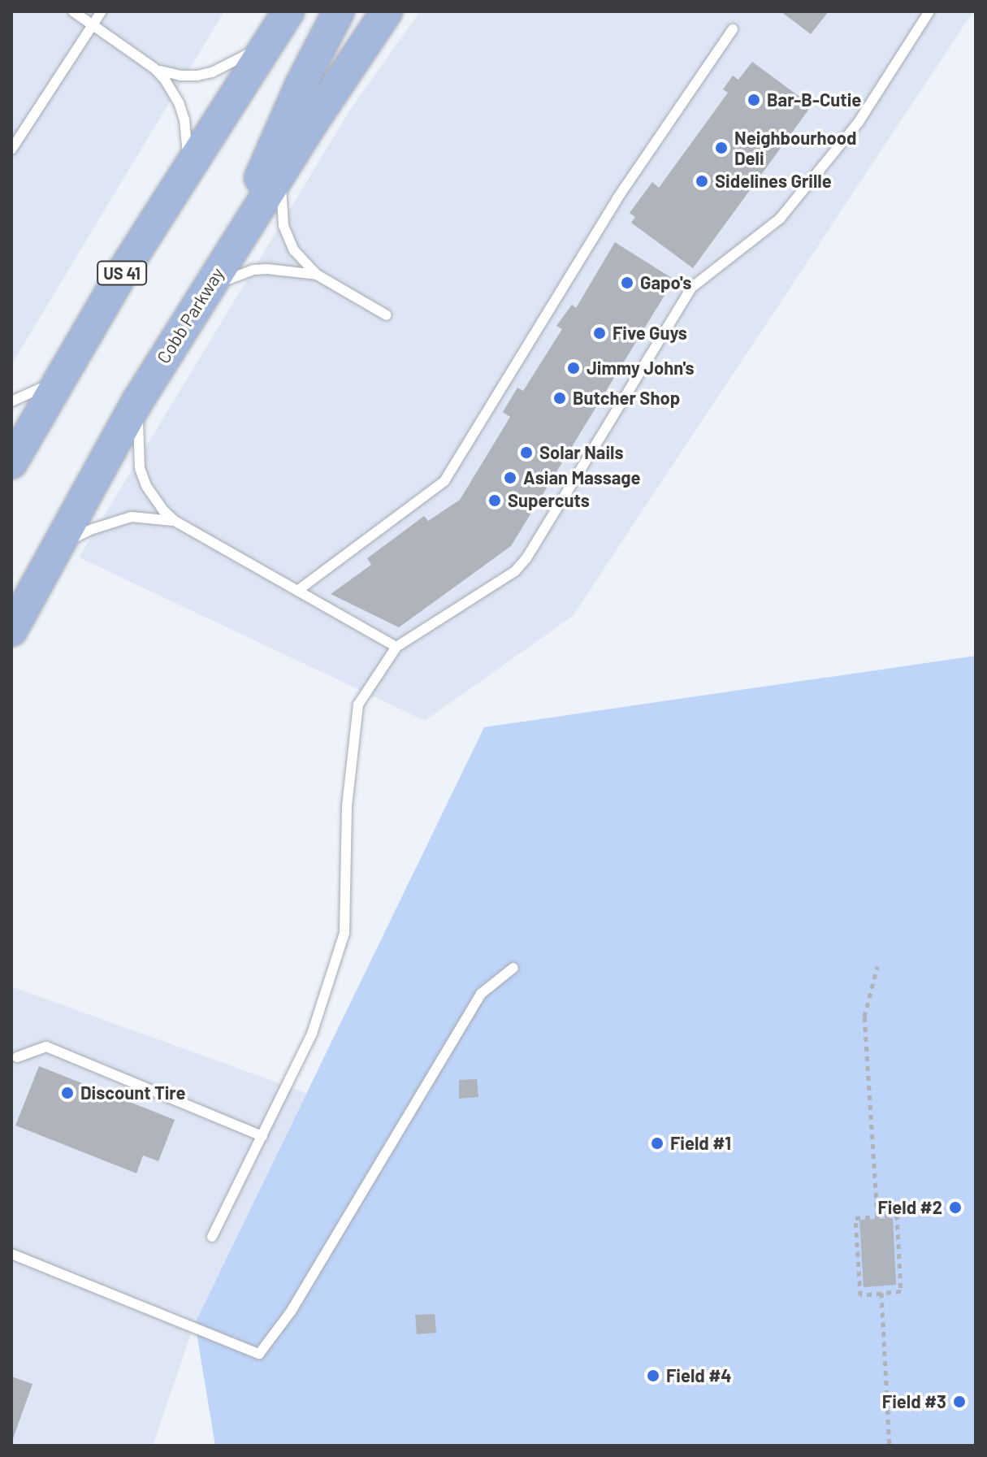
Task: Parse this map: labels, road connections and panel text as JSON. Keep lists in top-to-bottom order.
{
  "streets": {
    "main road": ["US 41", "Cobb Parkway"]
  },
  "places": [
    "Bar-B-Cutie",
    "Neighbourhood Deli",
    "Sidelines Grille",
    "Gapo's",
    "Five Guys",
    "Jimmy John's",
    "Butcher Shop",
    "Solar Nails",
    "Asian Massage",
    "Supercuts",
    "Discount Tire",
    "Field #1",
    "Field #2",
    "Field #4",
    "Field #3"
  ]
}
